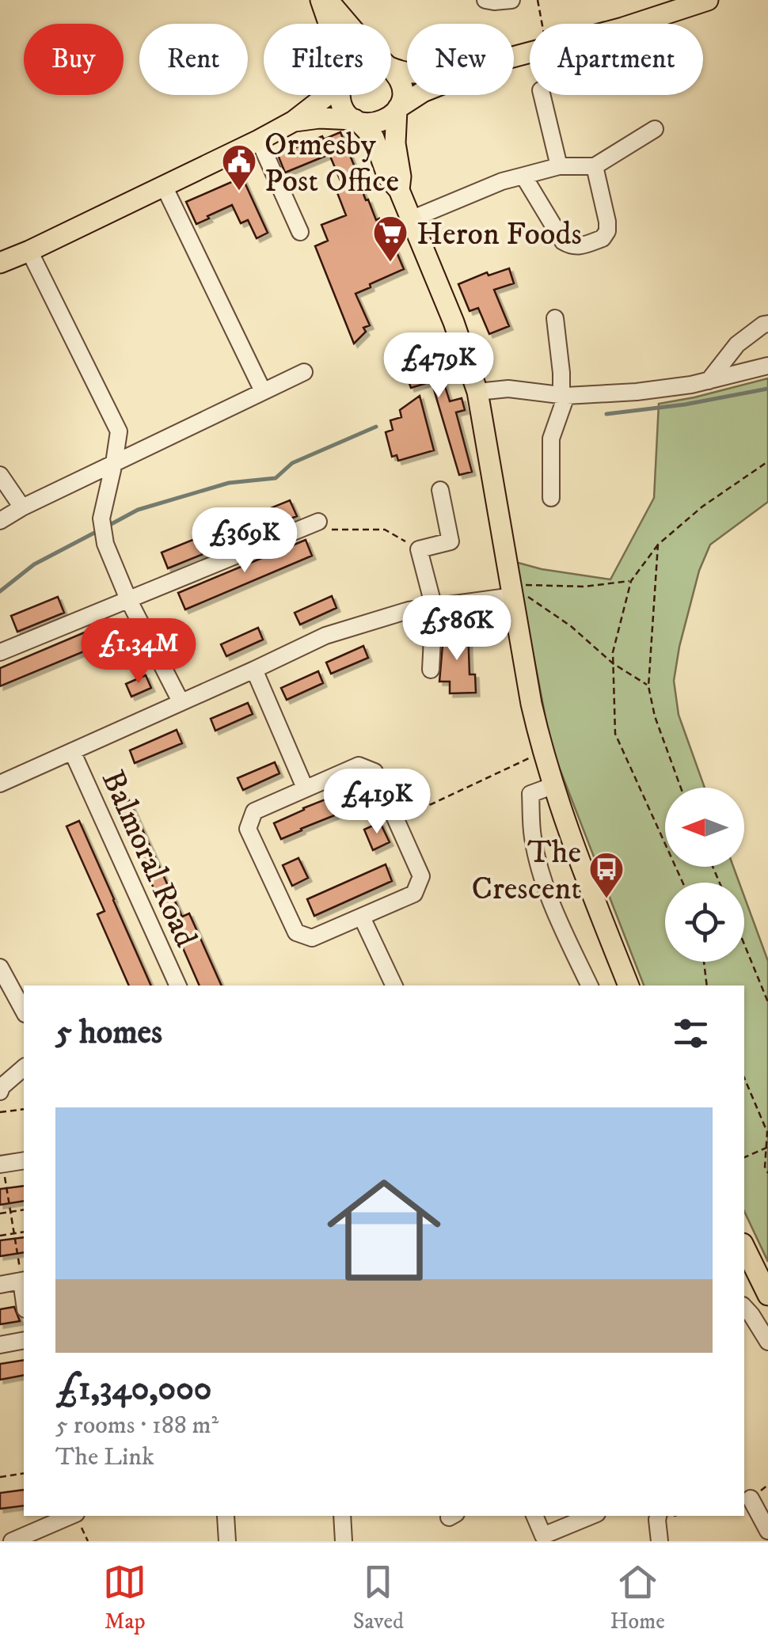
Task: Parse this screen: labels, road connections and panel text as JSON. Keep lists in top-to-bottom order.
{
  "streets": {
    "street": ["Balmoral Road"]
  },
  "places": {
    "public building": ["Ormesby Post Office"],
    "supermarket": ["Heron Foods"],
    "bus stop": ["The Crescent"]
  },
  "north": "left",
  "page": {
    "chip": [
      "Buy",
      "Rent",
      "Filters",
      "New",
      "Apartment"
    ],
    "price": [
      "£479K",
      "£369K",
      "£586K",
      "£1.34M",
      "£419K"
    ],
    "heading": "5 homes",
    "list": [
      {
        "name": "£1,340,000",
        "note": "5 rooms · 188 m² · The Link"
      }
    ],
    "tabs": ["Map", "Saved", "Home"]
  }
}
